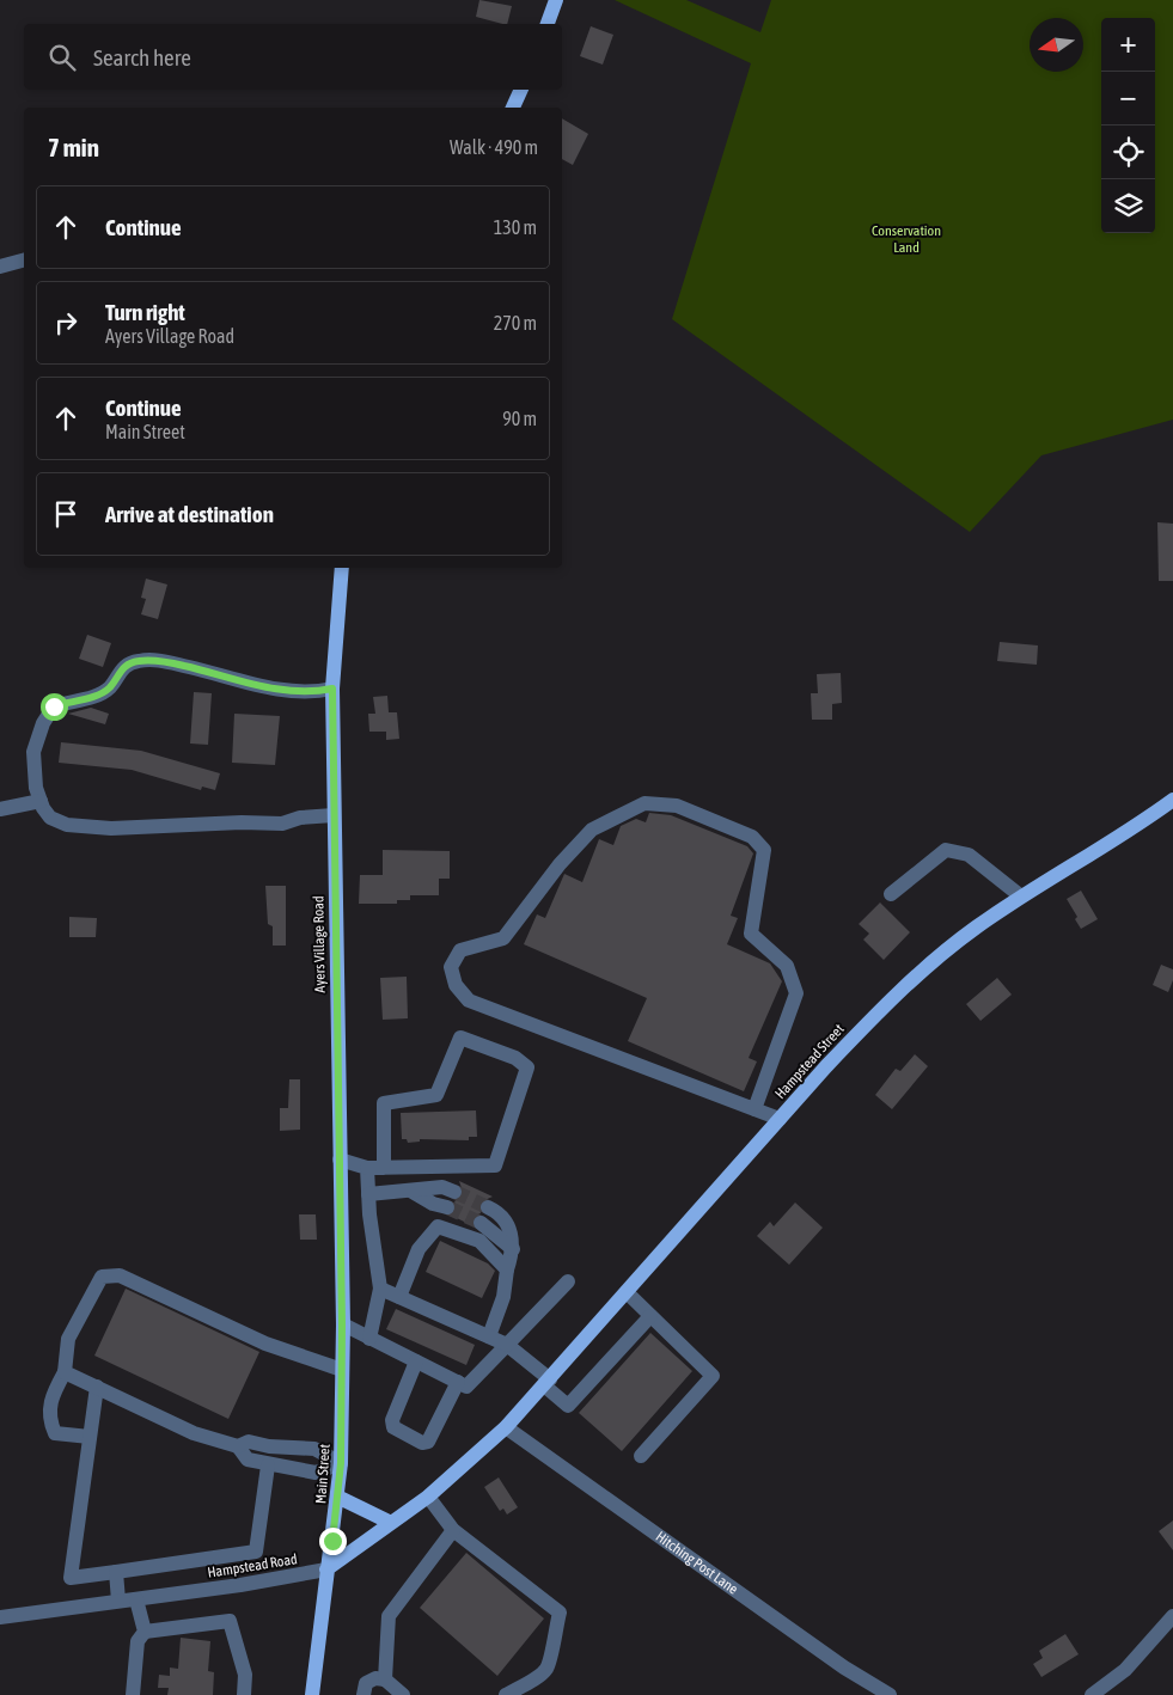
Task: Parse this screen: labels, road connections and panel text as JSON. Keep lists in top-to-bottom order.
{
  "streets": {
    "main road": [
      "Ayers Village Road",
      "Hampstead Street",
      "Main Street",
      "Hampstead Road"
    ],
    "street": ["Hitching Post Lane"]
  },
  "crossings": [
    ["Ayers Village Road", "Main Street"],
    ["Hampstead Street", "Hampstead Road"],
    ["Main Street", "Hampstead Road"],
    ["Hitching Post Lane", "Hampstead Road"]
  ],
  "parks": ["Conservation Land"],
  "north": "left",
  "page": {
    "map_buttons": ["+", "−"],
    "search": "Search here",
    "heading": ["7 min", "Walk · 490 m"],
    "list": [
      ["Continue", "130 m"],
      ["Turn right", "Ayers Village Road", "270 m"],
      ["Continue", "Main Street", "90 m"],
      "Arrive at destination"
    ]
  }
}
